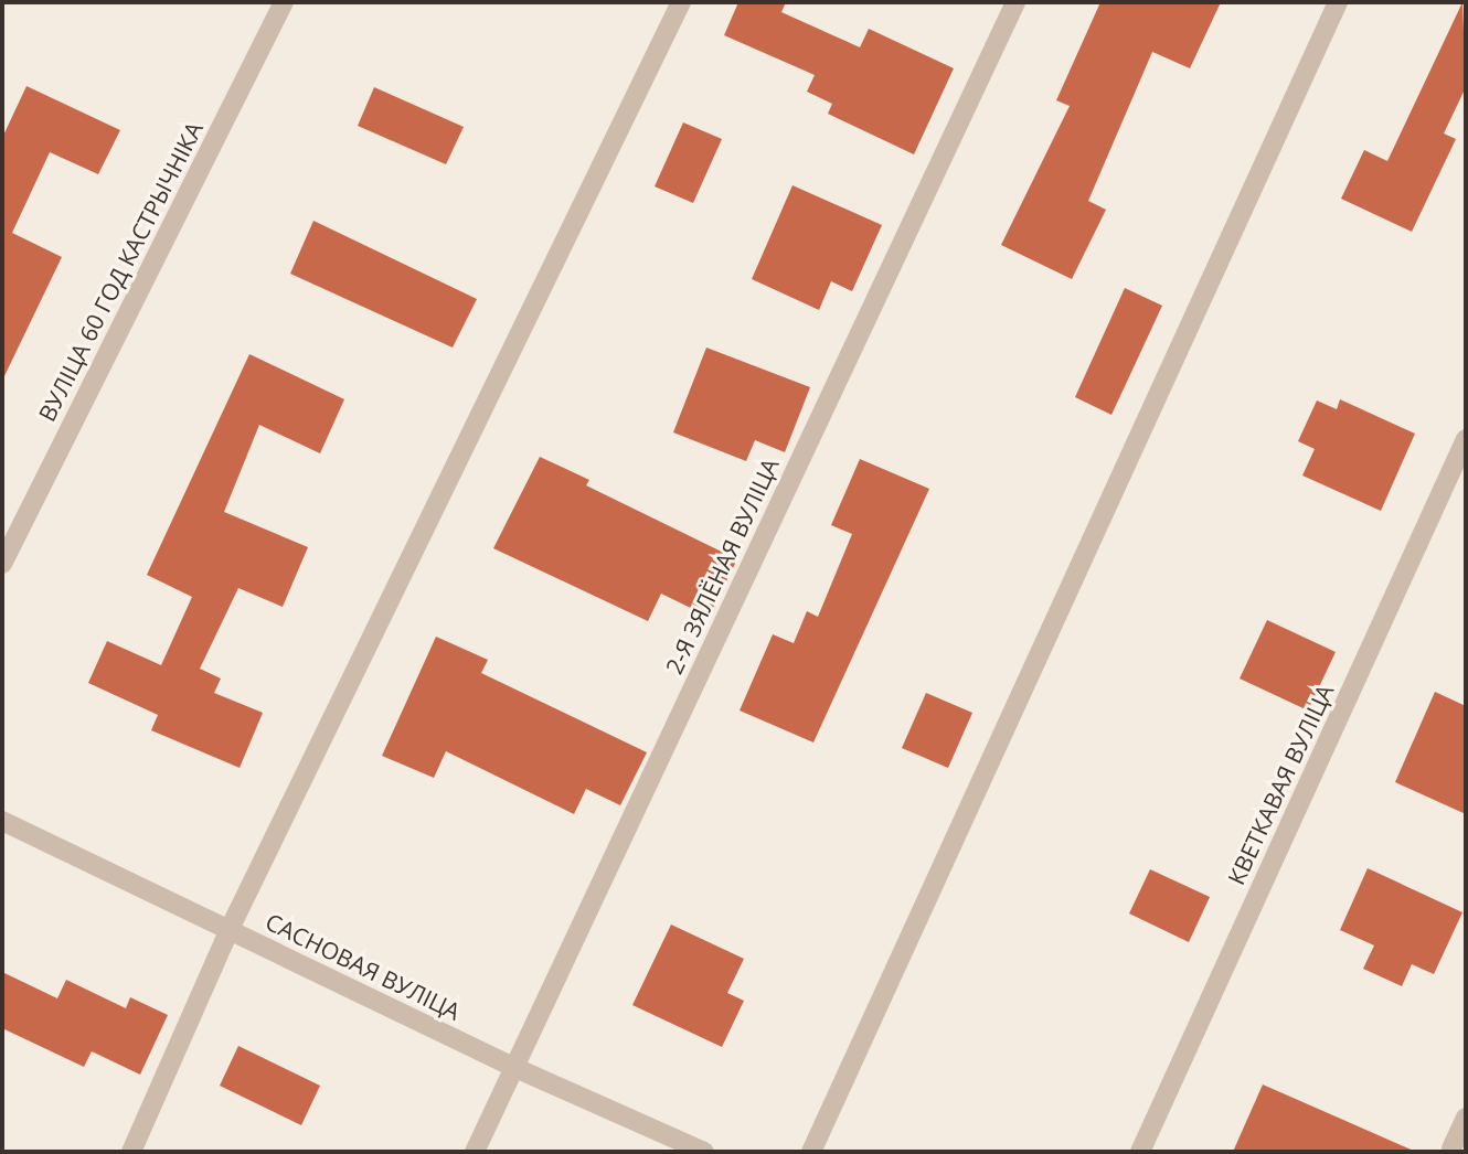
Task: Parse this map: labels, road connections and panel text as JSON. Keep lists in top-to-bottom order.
{
  "streets": {
    "street": [
      "ВУЛІЦА 60 ГОД КАСТРЫЧНІКА",
      "2-Я ЗЯЛЁНАЯ ВУЛІЦА",
      "КВЕТКАВАЯ ВУЛІЦА",
      "САСНОВАЯ ВУЛІЦА"
    ]
  },
  "crossings": [
    ["2-Я ЗЯЛЁНАЯ ВУЛІЦА", "САСНОВАЯ ВУЛІЦА"]
  ]
}
